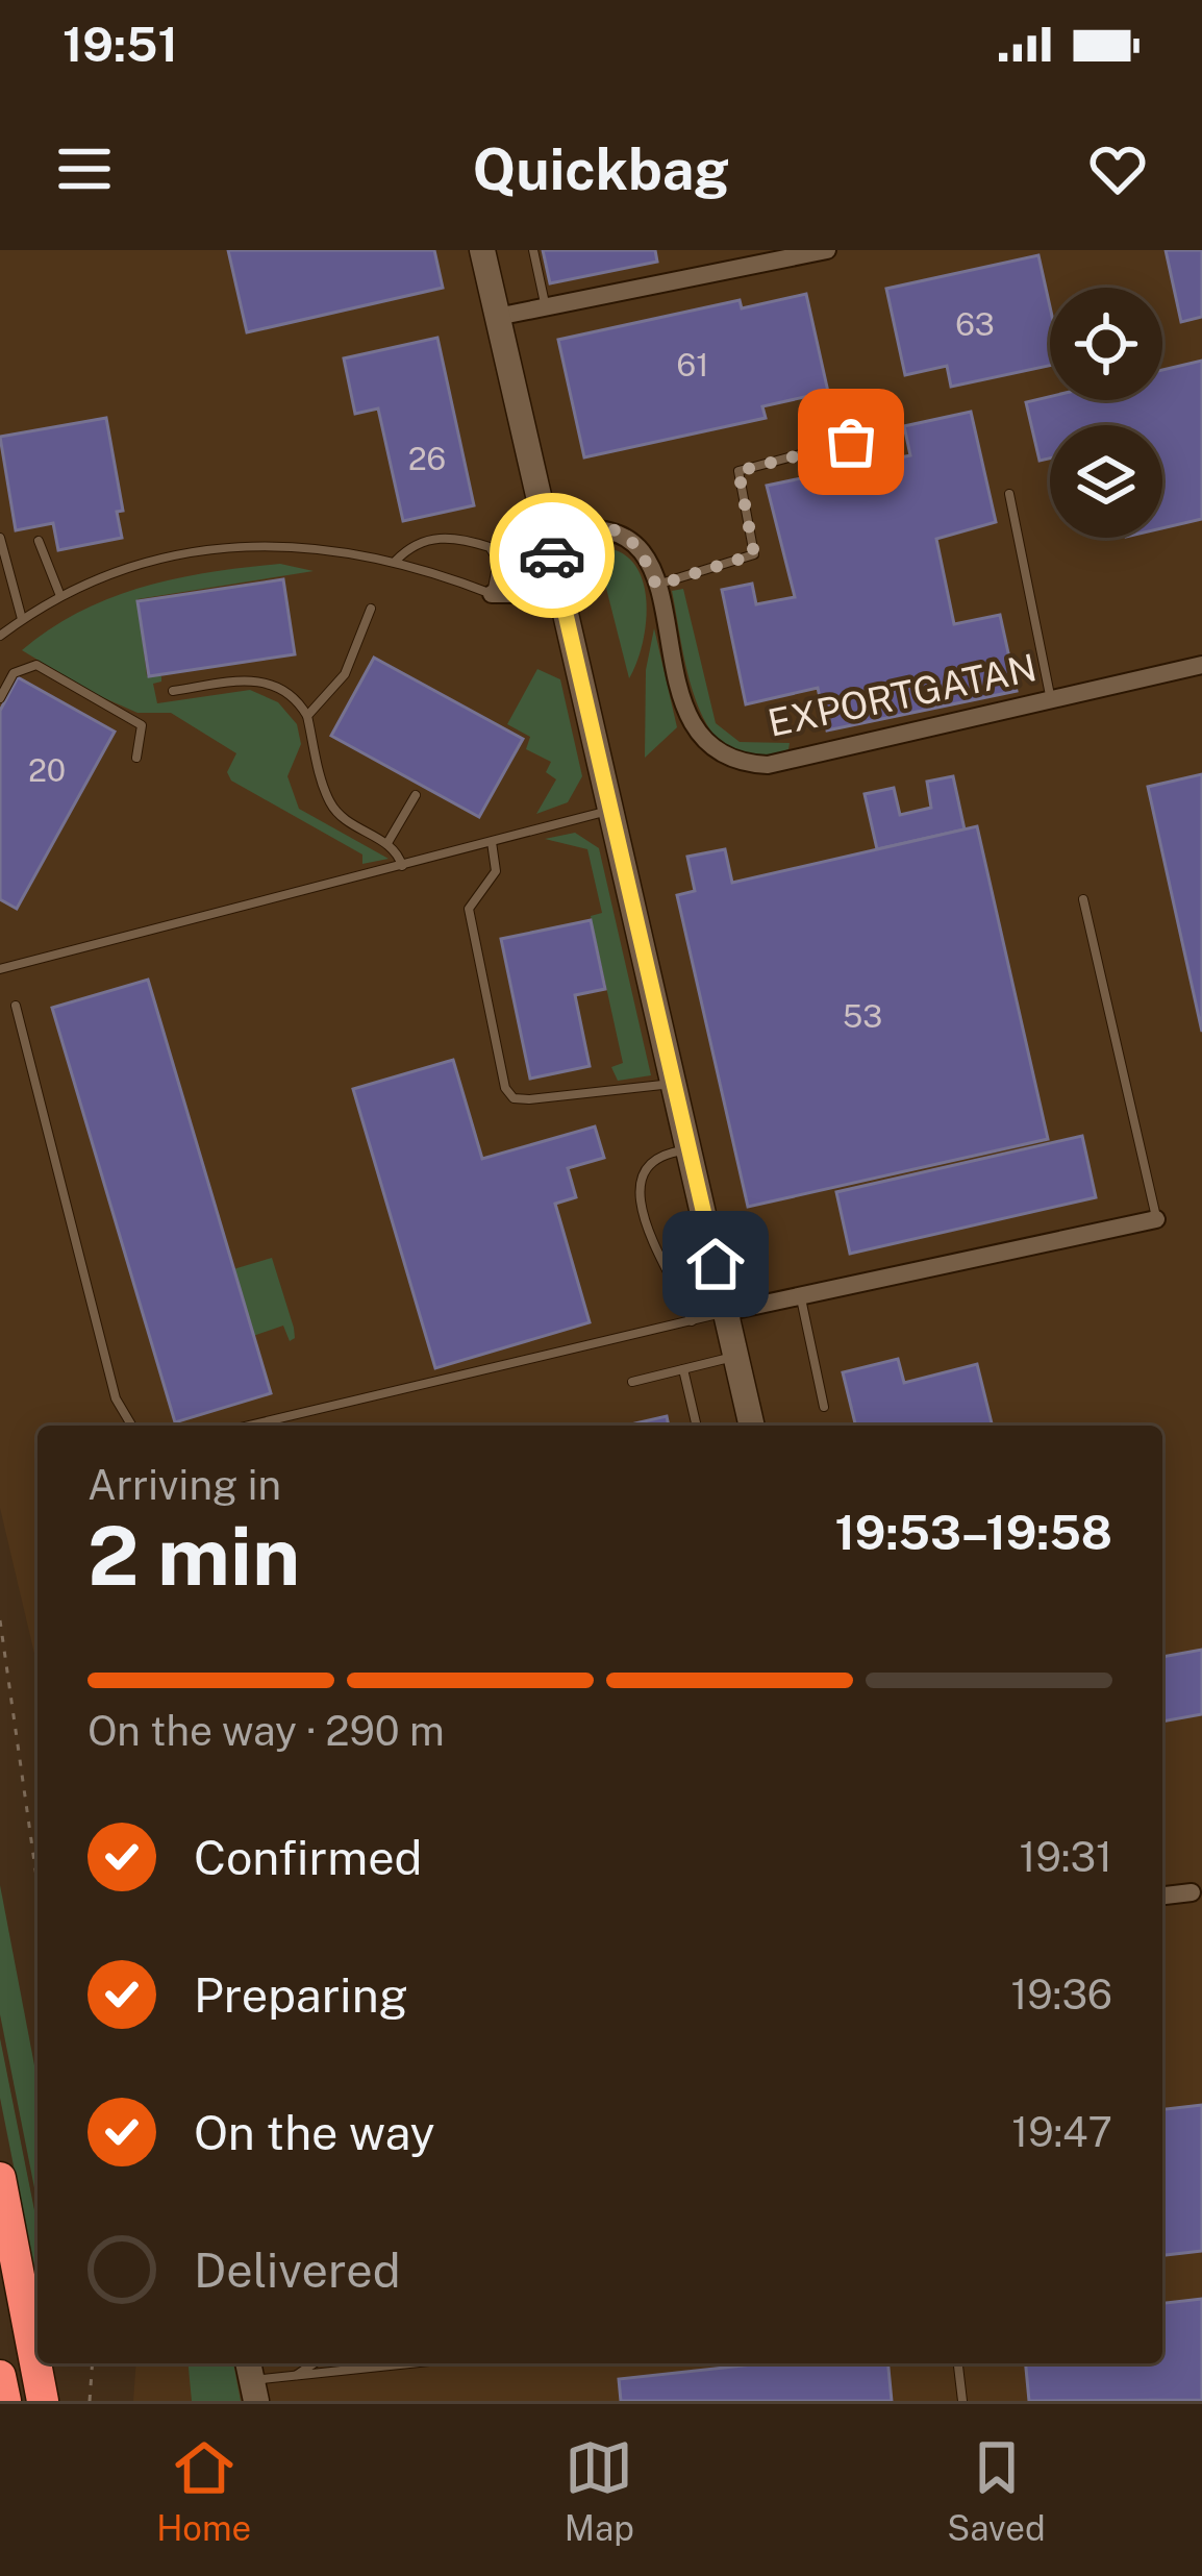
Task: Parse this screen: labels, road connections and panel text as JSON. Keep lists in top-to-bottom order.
{
  "streets": {
    "street": ["EXPORTGATAN"]
  },
  "house_numbers": [
    "63",
    "61",
    "26",
    "20",
    "53"
  ],
  "page": {
    "status": "19:51",
    "header": "Quickbag",
    "heading": ["2 min", "Arriving in", "19:53–19:58"],
    "bar": "On the way · 290 m",
    "list": [
      ["Confirmed", "19:31"],
      ["Preparing", "19:36"],
      ["On the way", "19:47"],
      "Delivered"
    ],
    "tabs": ["Home", "Map", "Saved"]
  }
}
